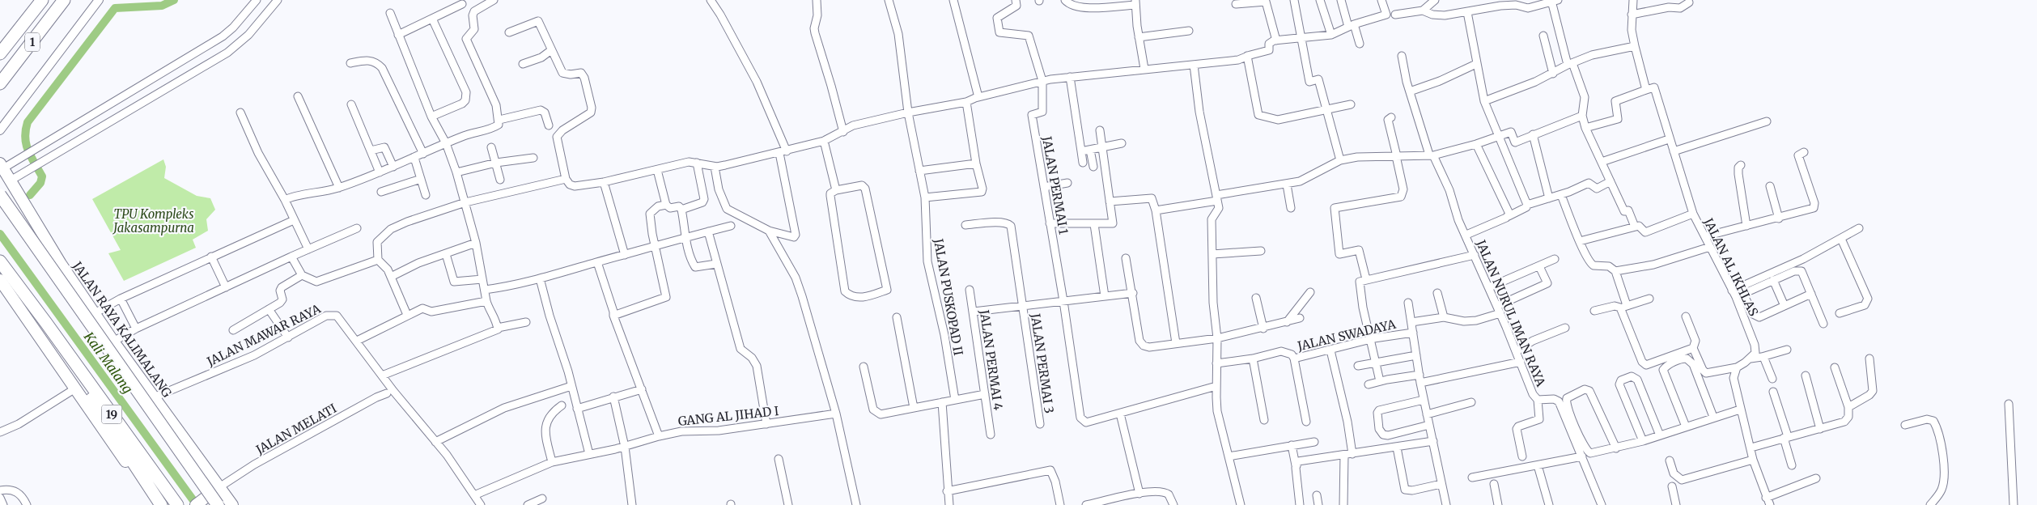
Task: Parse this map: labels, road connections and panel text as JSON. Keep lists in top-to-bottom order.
{
  "streets": {
    "highway": ["1", "19"],
    "main road": ["JALAN RAYA KALIMALANG"],
    "street": [
      "JALAN PERMAI 1",
      "JALAN AL IKHLAS",
      "JALAN PUSKOPAD II",
      "JALAN NURUL IMAN RAYA",
      "JALAN MAWAR RAYA",
      "JALAN SWADAYA",
      "JALAN PERMAI 4",
      "JALAN PERMAI 3",
      "GANG AL JIHAD I",
      "JALAN MELATI"
    ]
  },
  "crossings": [
    ["JALAN RAYA KALIMALANG", "JALAN MAWAR RAYA"],
    ["JALAN RAYA KALIMALANG", "JALAN MELATI"],
    ["JALAN MAWAR RAYA", "GANG AL JIHAD I"]
  ],
  "water": ["Kali Malang"],
  "parks": ["TPU Kompleks Jakasampurna"]
}
